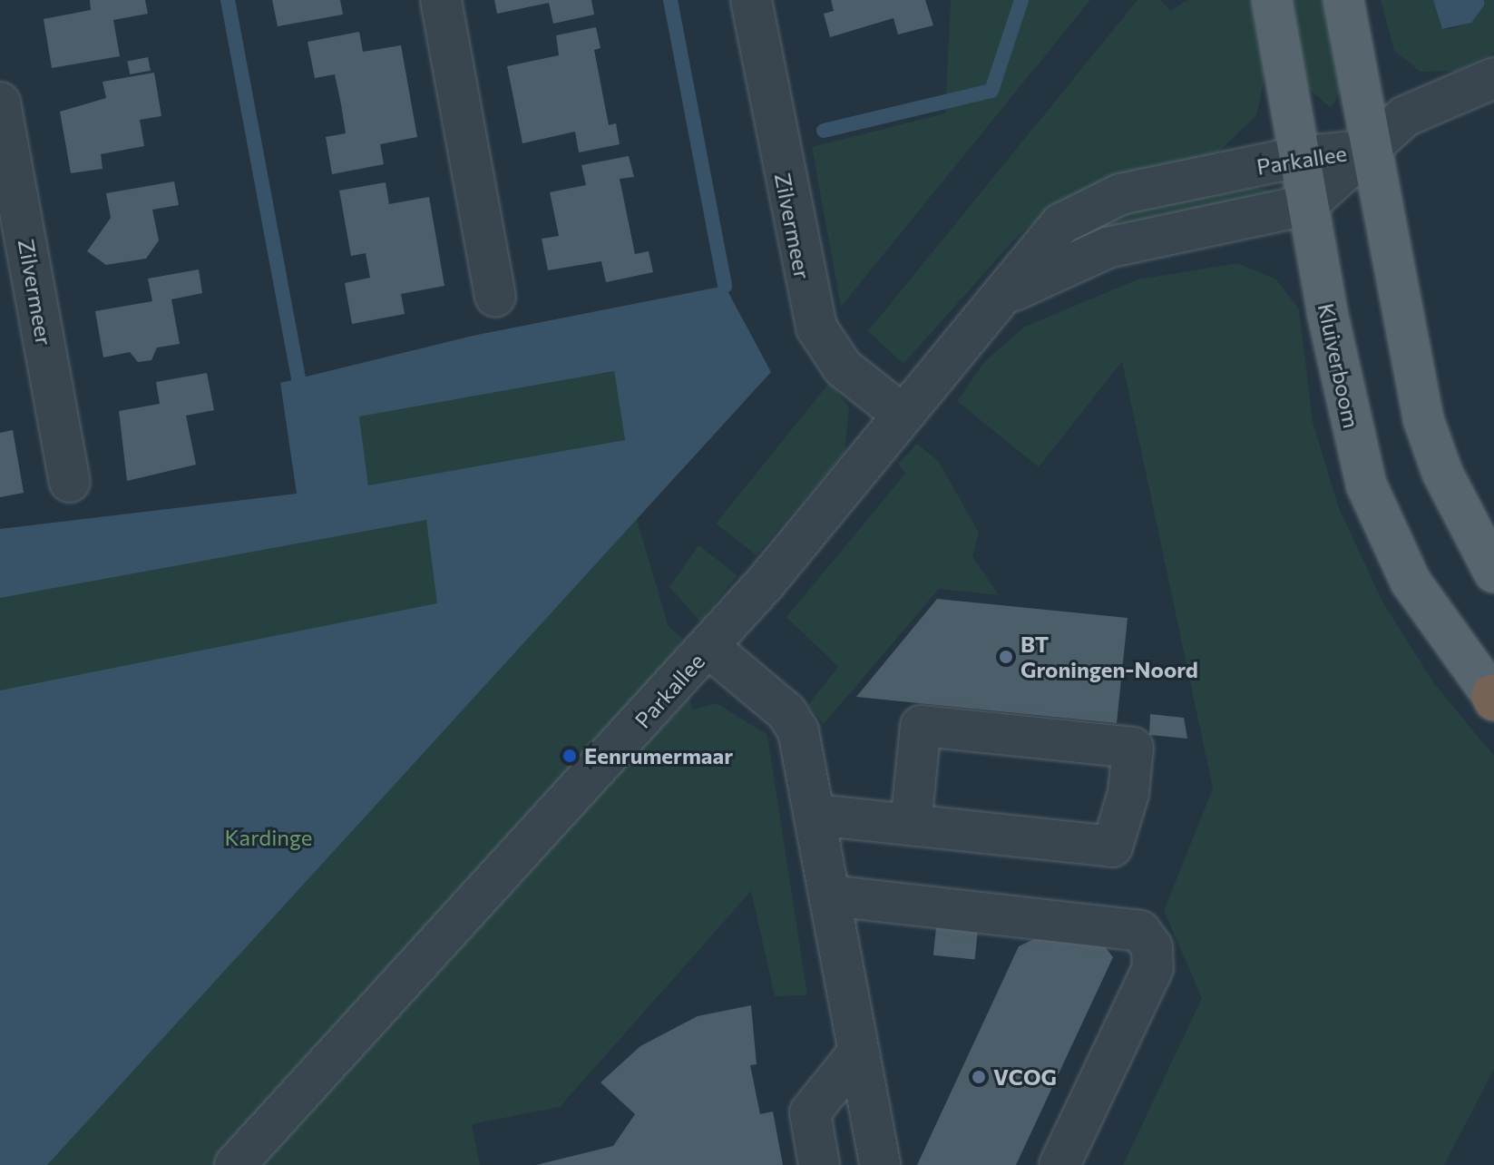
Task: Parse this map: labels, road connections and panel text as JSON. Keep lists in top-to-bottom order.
{
  "streets": {
    "main road": ["Kluiverboom"],
    "street": ["Parkallee", "Zilvermeer"]
  },
  "crossings": [
    ["Parkallee", "Zilvermeer"],
    ["Parkallee", "Kluiverboom"]
  ],
  "parks": ["Kardinge"],
  "places": ["BT Groningen-Noord", "Eenrumermaar", "VCOG"]
}
